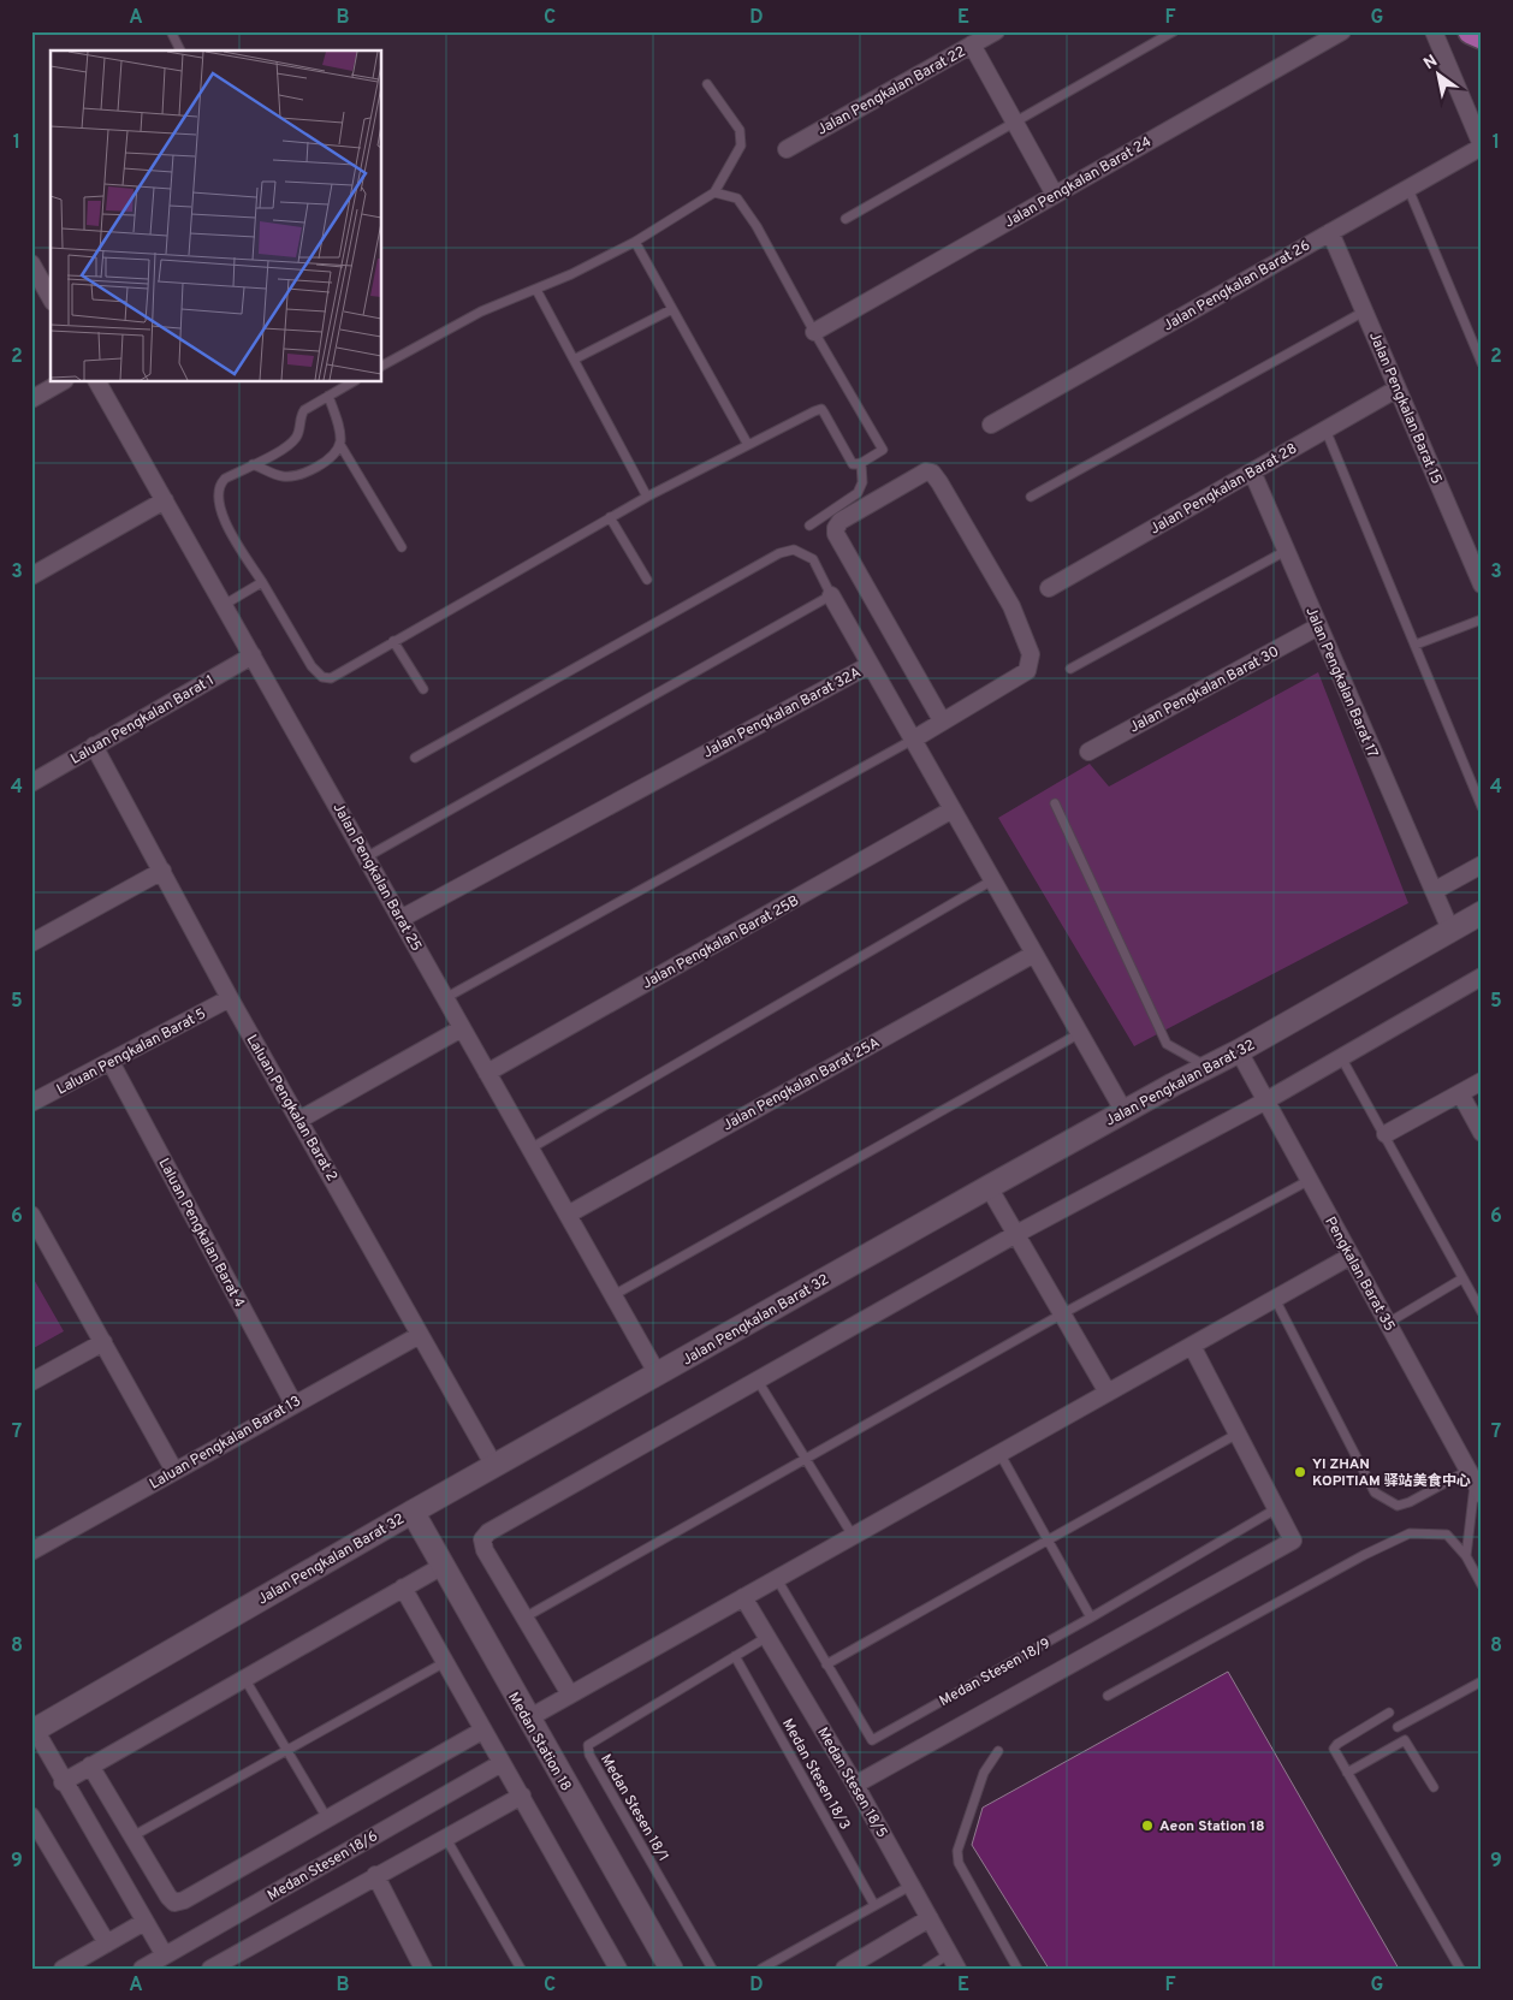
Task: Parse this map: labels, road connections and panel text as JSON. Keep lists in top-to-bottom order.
{
  "streets": {
    "street": [
      "Jalan Pengkalan Barat 22",
      "Jalan Pengkalan Barat 24",
      "Jalan Pengkalan Barat 26",
      "Jalan Pengkalan Barat 15",
      "Jalan Pengkalan Barat 28",
      "Jalan Pengkalan Barat 17",
      "Jalan Pengkalan Barat 30",
      "Jalan Pengkalan Barat 32A",
      "Laluan Pengkalan Barat 1",
      "Jalan Pengkalan Barat 25",
      "Jalan Pengkalan Barat 25B",
      "Laluan Pengkalan Barat 5",
      "Jalan Pengkalan Barat 32",
      "Jalan Pengkalan Barat 25A",
      "Laluan Pengkalan Barat 2",
      "Laluan Pengkalan Barat 4",
      "Pengkalan Barat 35",
      "Laluan Pengkalan Barat 13",
      "Medan Stesen 18/9",
      "Medan Station 18",
      "Medan Stesen 18/5",
      "Medan Stesen 18/6"
    ],
    "lane": ["Medan Stesen 18/3", "Medan Stesen 18/1"]
  },
  "crossings": [
    ["Jalan Pengkalan Barat 26", "Jalan Pengkalan Barat 15"],
    ["Jalan Pengkalan Barat 15", "Jalan Pengkalan Barat 28"],
    ["Jalan Pengkalan Barat 28", "Jalan Pengkalan Barat 17"],
    ["Jalan Pengkalan Barat 17", "Jalan Pengkalan Barat 30"],
    ["Jalan Pengkalan Barat 17", "Jalan Pengkalan Barat 32"],
    ["Jalan Pengkalan Barat 32A", "Jalan Pengkalan Barat 25"],
    ["Jalan Pengkalan Barat 32A", "Jalan Pengkalan Barat 25B"],
    ["Jalan Pengkalan Barat 32A", "Jalan Pengkalan Barat 32"],
    ["Jalan Pengkalan Barat 32A", "Jalan Pengkalan Barat 25A"],
    ["Laluan Pengkalan Barat 1", "Jalan Pengkalan Barat 25"],
    ["Laluan Pengkalan Barat 1", "Laluan Pengkalan Barat 2"],
    ["Jalan Pengkalan Barat 25", "Jalan Pengkalan Barat 25B"],
    ["Jalan Pengkalan Barat 25", "Jalan Pengkalan Barat 32"],
    ["Jalan Pengkalan Barat 25", "Jalan Pengkalan Barat 25A"],
    ["Laluan Pengkalan Barat 5", "Laluan Pengkalan Barat 2"],
    ["Laluan Pengkalan Barat 5", "Laluan Pengkalan Barat 4"],
    ["Jalan Pengkalan Barat 32", "Laluan Pengkalan Barat 2"],
    ["Jalan Pengkalan Barat 32", "Pengkalan Barat 35"],
    ["Jalan Pengkalan Barat 32", "Medan Station 18"],
    ["Laluan Pengkalan Barat 2", "Laluan Pengkalan Barat 13"],
    ["Laluan Pengkalan Barat 4", "Laluan Pengkalan Barat 13"],
    ["Medan Stesen 18/9", "Medan Stesen 18/5"],
    ["Medan Stesen 18/3", "Medan Stesen 18/1"],
    ["Medan Stesen 18/5", "Medan Stesen 18/1"]
  ],
  "places": ["YI ZHAN KOPITIAM 驿站美食中心", "Aeon Station 18"],
  "north": "top left",
  "grid": {
    "columns": [
      "A",
      "B",
      "C",
      "D",
      "E",
      "F",
      "G"
    ],
    "rows": [
      "1",
      "2",
      "3",
      "4",
      "5",
      "6",
      "7",
      "8",
      "9"
    ]
  }
}
